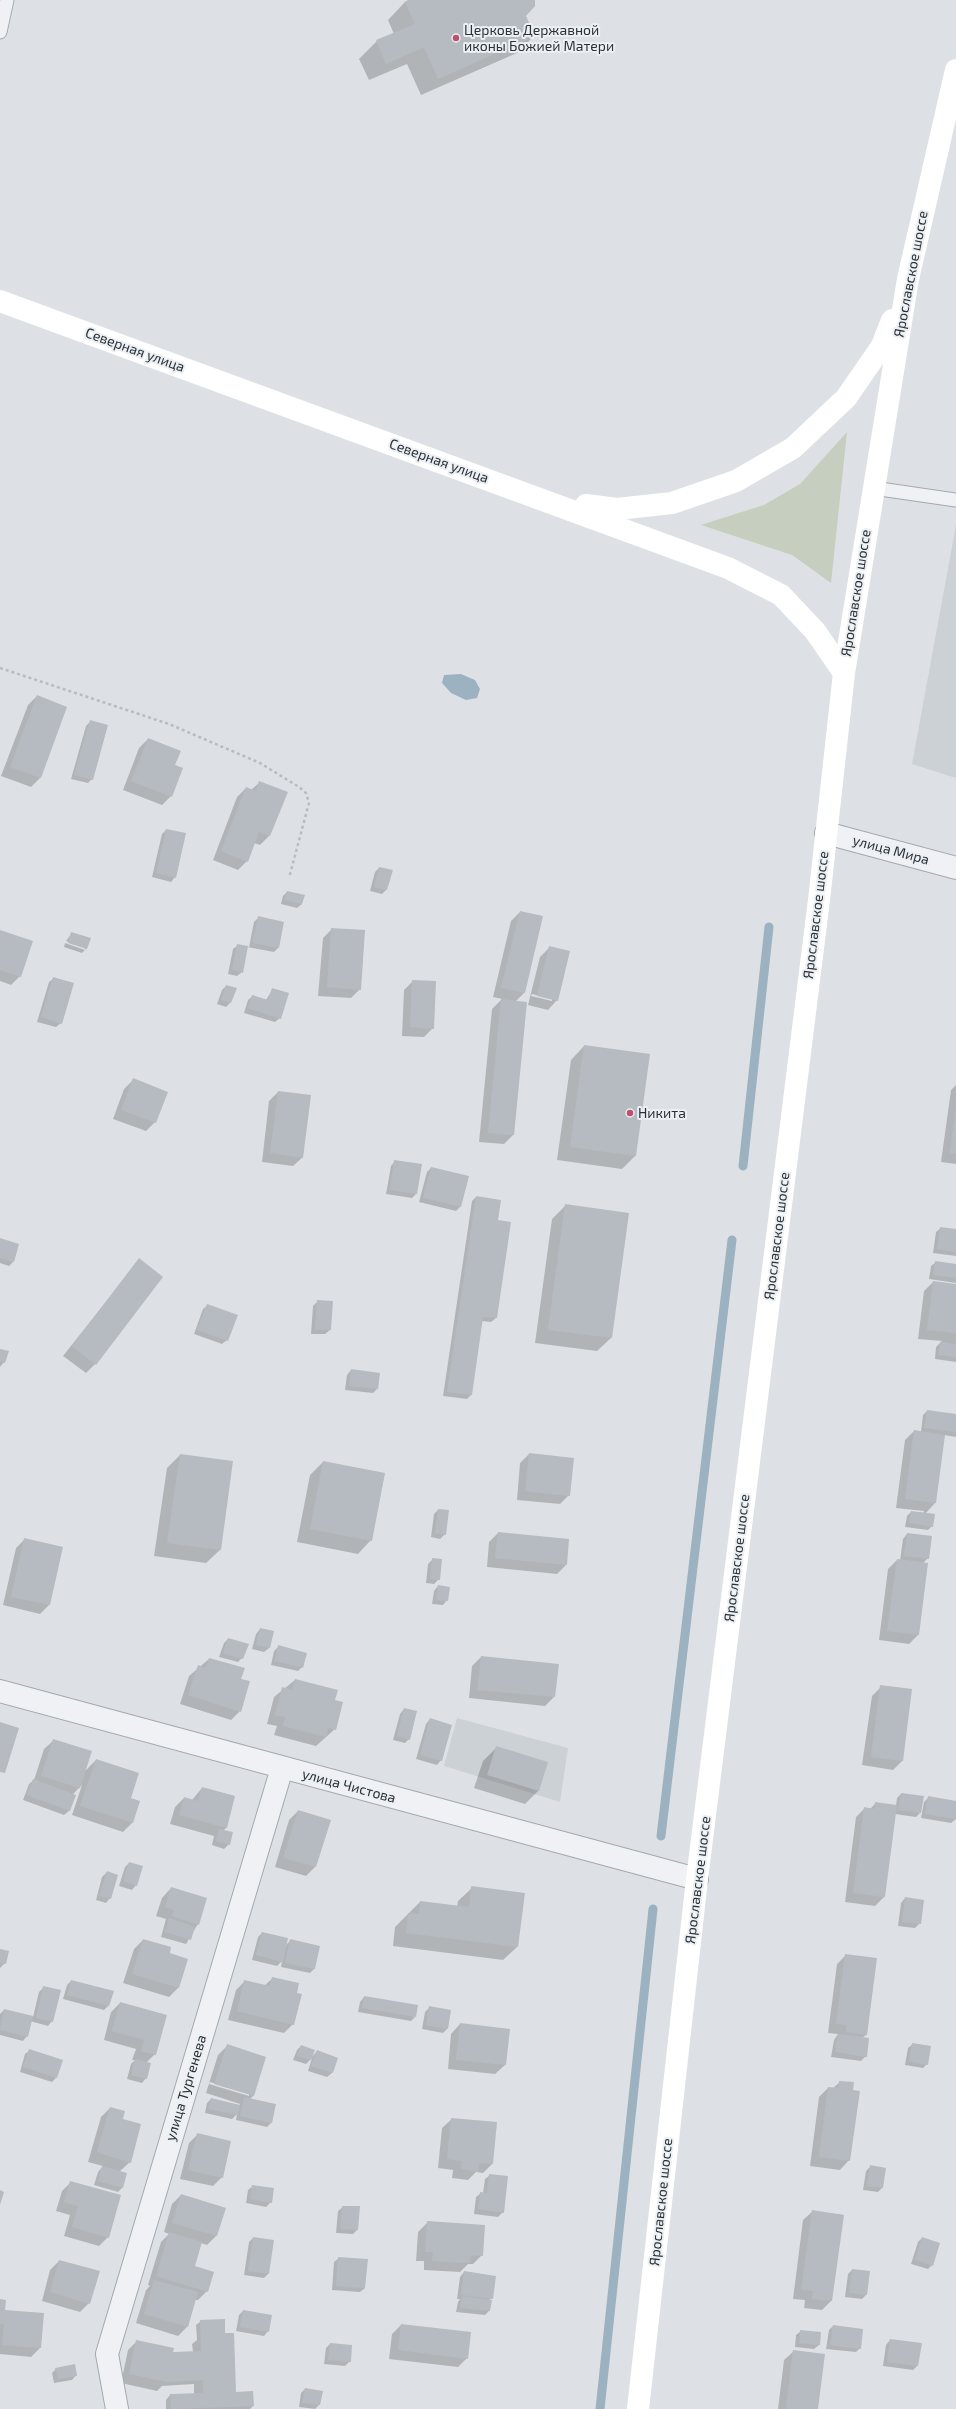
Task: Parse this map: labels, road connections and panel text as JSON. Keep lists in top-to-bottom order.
{
  "streets": {
    "main road": ["Ярославское шоссе", "Северная улица"],
    "street": ["улица Мира", "улица Чистова", "улица Тургенева"]
  },
  "crossings": [
    ["Ярославское шоссе", "Северная улица"],
    ["Ярославское шоссе", "улица Мира"],
    ["Ярославское шоссе", "улица Чистова"],
    ["улица Чистова", "улица Тургенева"]
  ],
  "places": ["Церковь Державной иконы Божией Матери", "Никита"]
}
